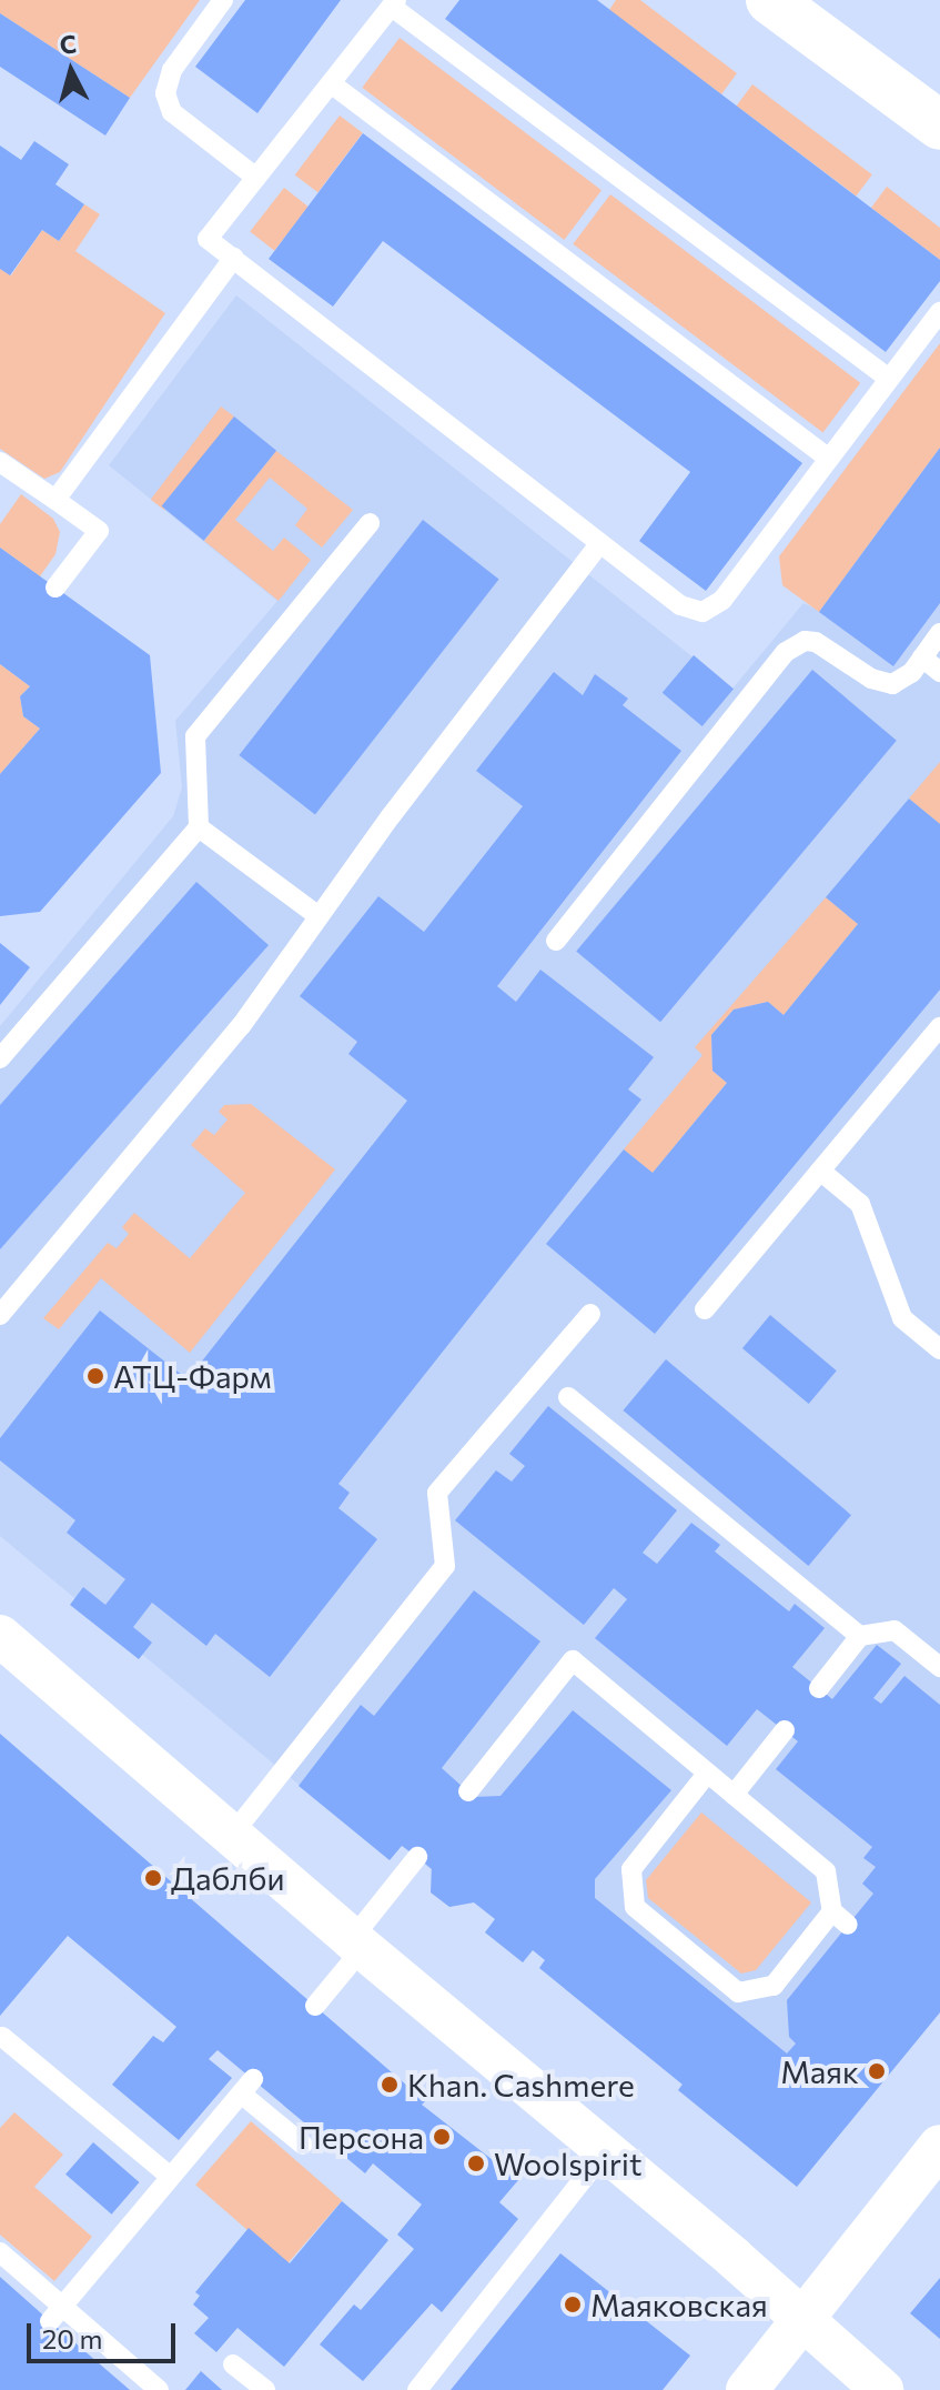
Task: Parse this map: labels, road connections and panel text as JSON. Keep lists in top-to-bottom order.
{
  "places": [
    "АТЦ-Фарм",
    "Даблби",
    "Маяк",
    "Khan. Cashmere",
    "Персона",
    "Woolspirit",
    "Маяковская"
  ],
  "scale_bar": "20 m",
  "north": "top"
}
